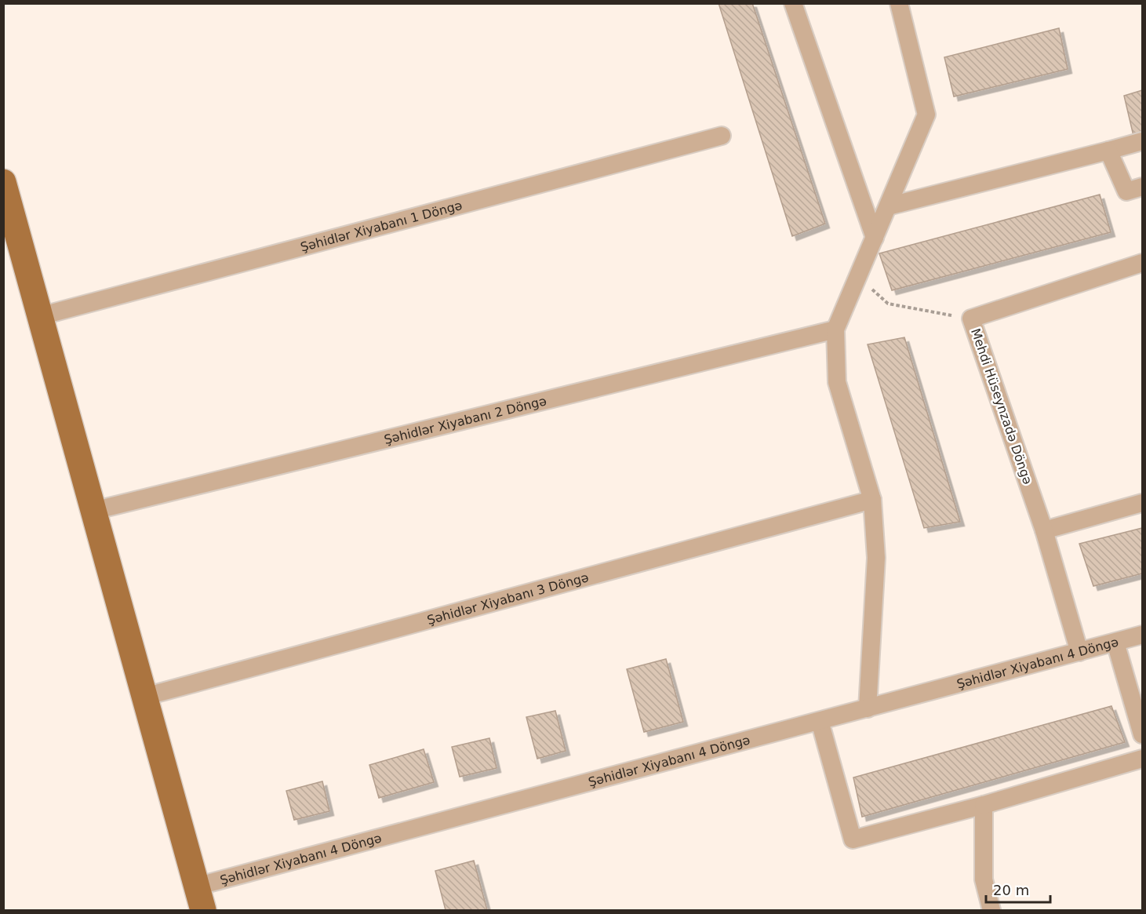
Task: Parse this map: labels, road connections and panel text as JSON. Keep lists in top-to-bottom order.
{
  "streets": {
    "street": [
      "Şəhidlər Xiyabanı 1 Döngə",
      "Mehdi Hüseynzadə Döngə",
      "Şəhidlər Xiyabanı 2 Döngə",
      "Şəhidlər Xiyabanı 3 Döngə",
      "Şəhidlər Xiyabanı 4 Döngə"
    ]
  },
  "crossings": [
    ["Mehdi Hüseynzadə Döngə", "Şəhidlər Xiyabanı 4 Döngə"]
  ],
  "scale_bar": "20 m"
}
